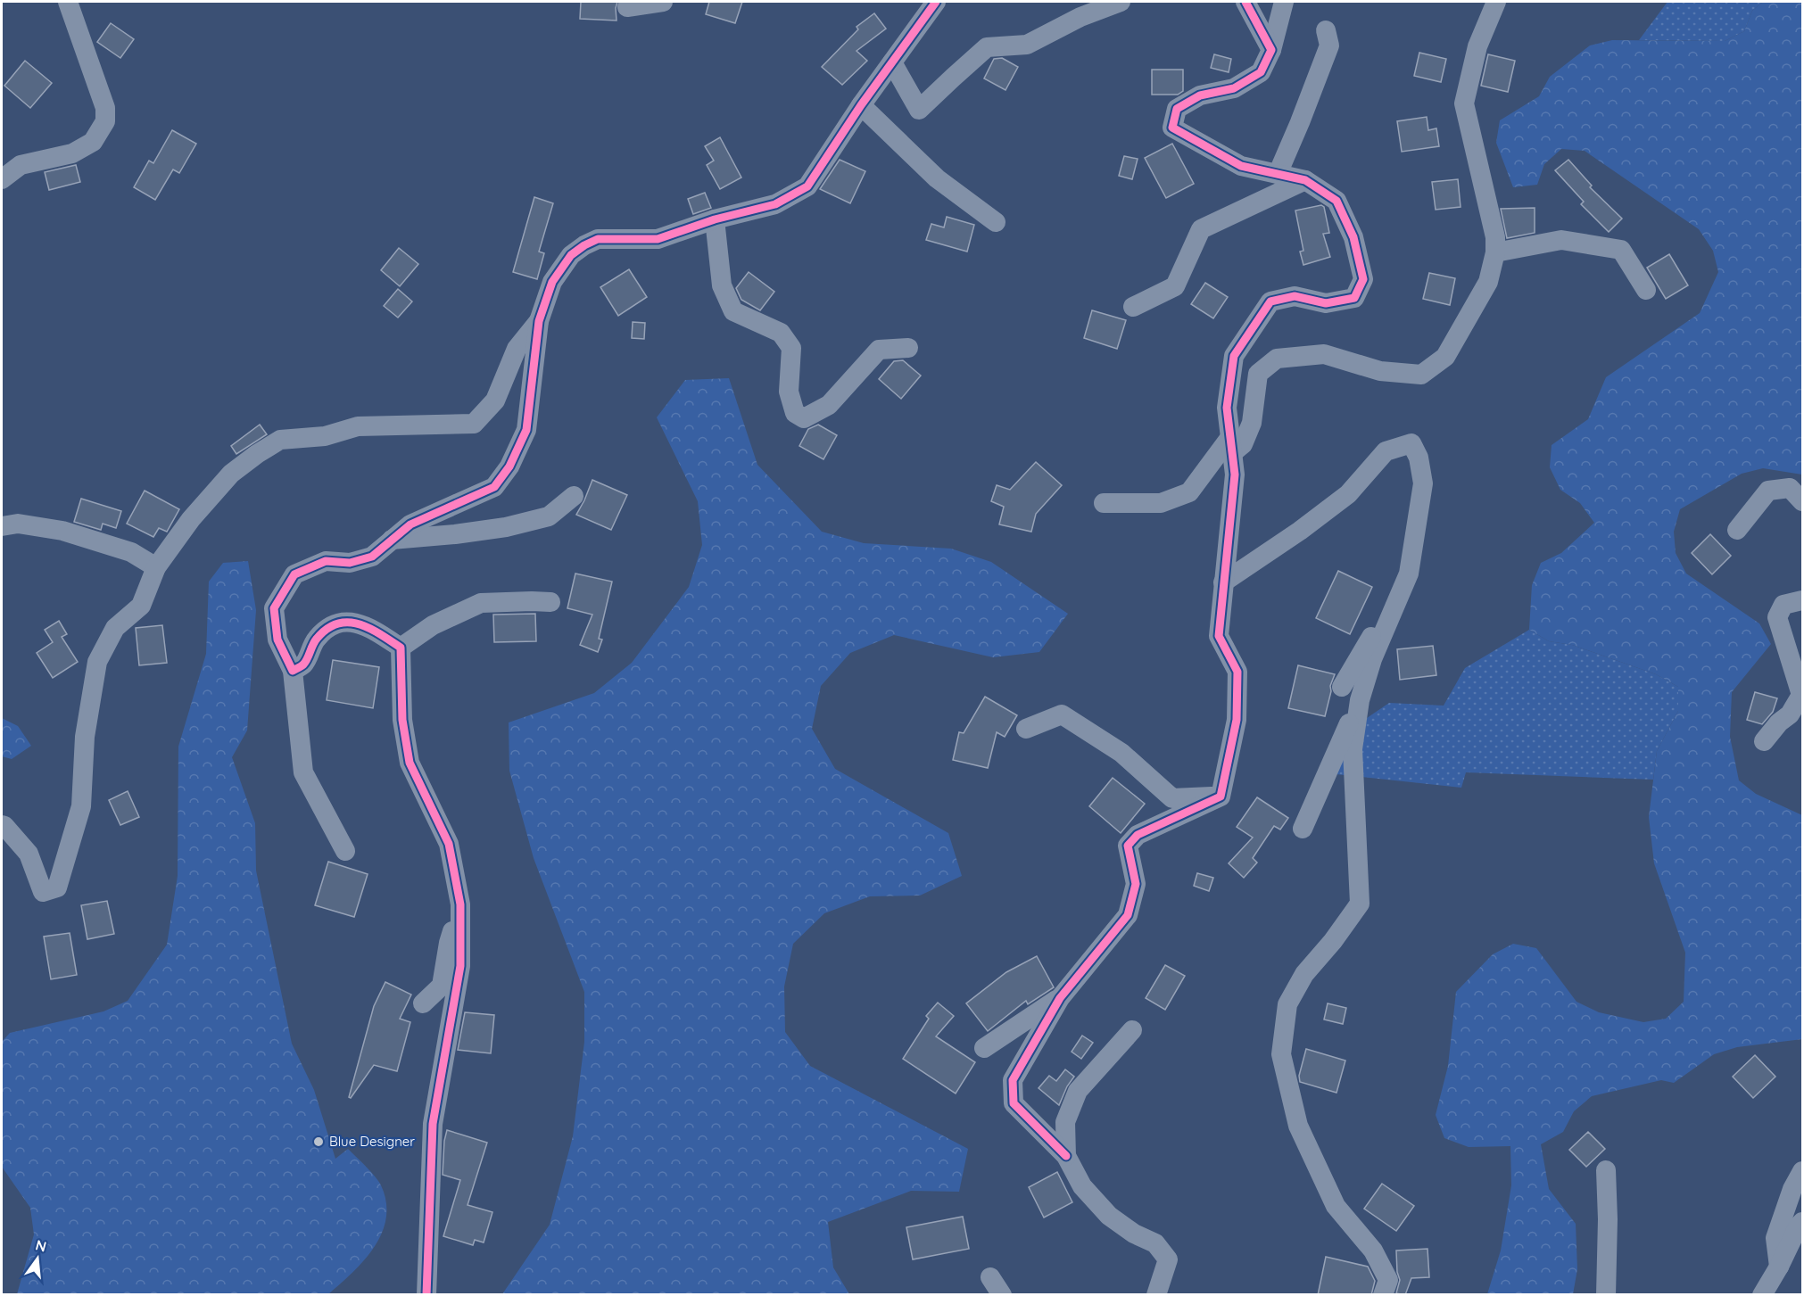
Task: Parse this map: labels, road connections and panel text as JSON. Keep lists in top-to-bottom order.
{
  "places": ["Blue Designer"],
  "north": "top"
}
